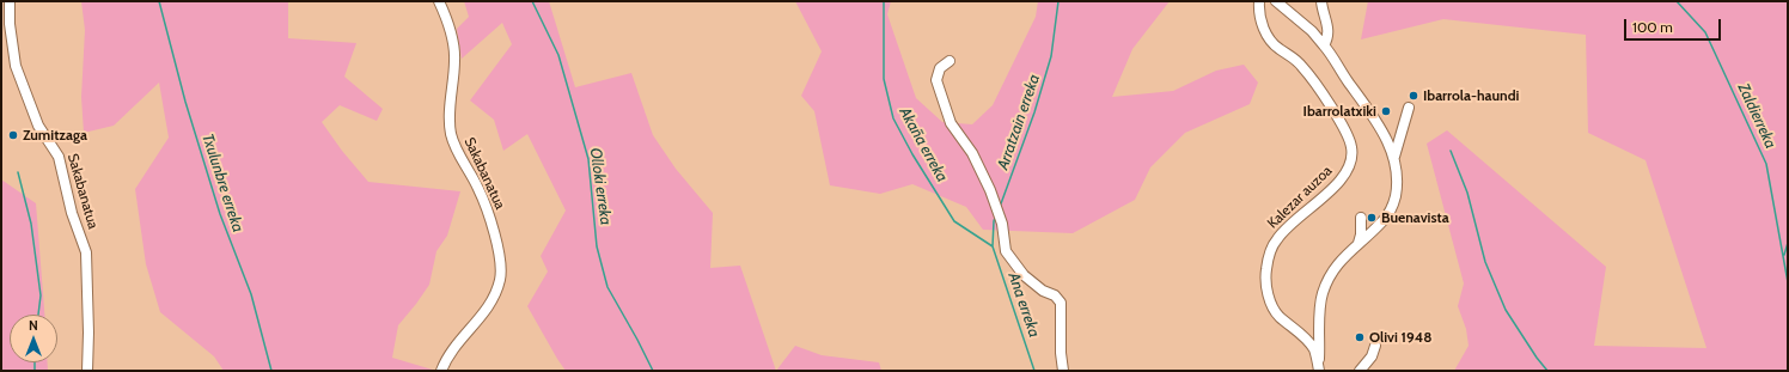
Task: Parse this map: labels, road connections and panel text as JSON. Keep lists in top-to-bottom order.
{
  "streets": {
    "street": ["Sakabanatua", "Kalezar auzoa"]
  },
  "water": [
    "Zaldierreka",
    "Arratzain erreka",
    "Akaña erreka",
    "Txulunbre erreka",
    "Olloki erreka",
    "Ana erreka"
  ],
  "places": [
    "Ibarrola-haundi",
    "Ibarrolatxiki",
    "Zumitzaga",
    "Buenavista",
    "Olivi 1948"
  ],
  "scale_bar": "100 m",
  "north": "top"
}
